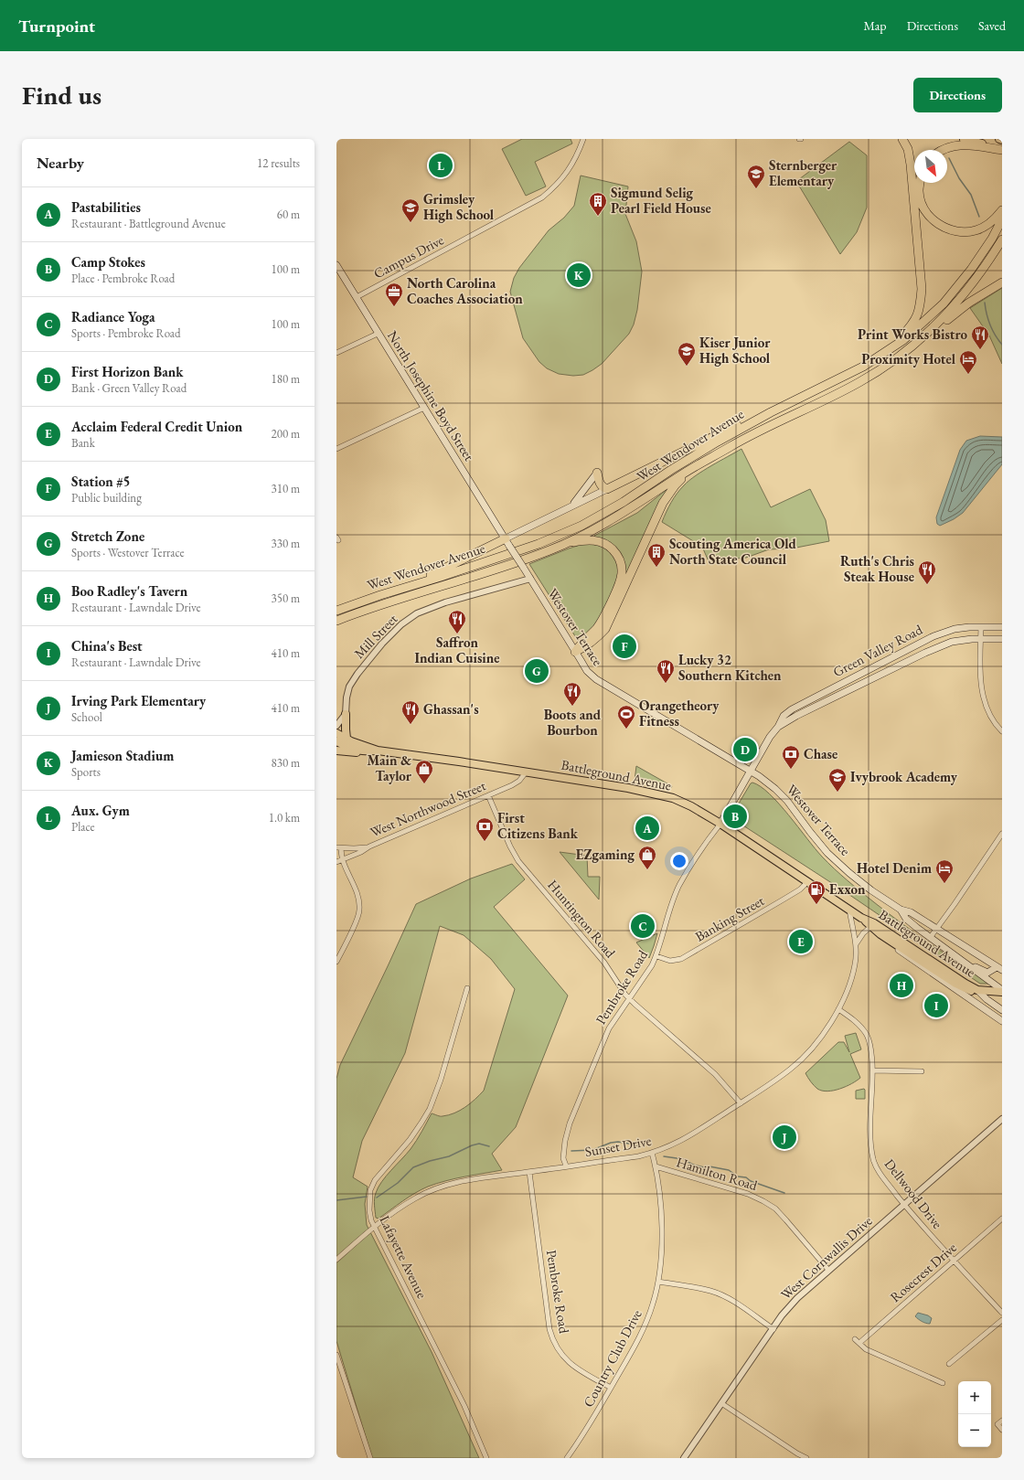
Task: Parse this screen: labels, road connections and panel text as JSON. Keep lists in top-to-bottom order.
{
  "streets": {
    "highway": ["West Wendover Avenue"],
    "main road": [
      "North Josephine Boyd Street",
      "Westover Terrace",
      "Green Valley Road",
      "Battleground Avenue",
      "Pembroke Road"
    ],
    "street": [
      "Campus Drive",
      "Mill Street",
      "West Northwood Street",
      "Huntington Road",
      "Banking Street",
      "Sunset Drive",
      "Hamilton Road",
      "Dellwood Drive",
      "Lafayette Avenue",
      "West Cornwallis Drive",
      "Rosecrest Drive",
      "Country Club Drive"
    ]
  },
  "crossings": [
    ["Campus Drive", "North Josephine Boyd Street"],
    ["North Josephine Boyd Street", "Westover Terrace"],
    ["Westover Terrace", "Mill Street"],
    ["Westover Terrace", "Green Valley Road"],
    ["Westover Terrace", "Battleground Avenue"],
    ["Westover Terrace", "Pembroke Road"],
    ["Green Valley Road", "Pembroke Road"],
    ["Battleground Avenue", "West Northwood Street"],
    ["Battleground Avenue", "Banking Street"],
    ["Battleground Avenue", "Pembroke Road"],
    ["Battleground Avenue", "Sunset Drive"],
    ["West Northwood Street", "Huntington Road"],
    ["Huntington Road", "Pembroke Road"],
    ["Huntington Road", "Sunset Drive"],
    ["Banking Street", "Pembroke Road"],
    ["Pembroke Road", "Sunset Drive"],
    ["Pembroke Road", "Country Club Drive"],
    ["Sunset Drive", "Dellwood Drive"],
    ["Sunset Drive", "Lafayette Avenue"],
    ["Sunset Drive", "Country Club Drive"],
    ["Hamilton Road", "West Cornwallis Drive"],
    ["Hamilton Road", "Country Club Drive"],
    ["Dellwood Drive", "West Cornwallis Drive"],
    ["Dellwood Drive", "Rosecrest Drive"]
  ],
  "places": {
    "school or university": [
      "Sternberger Elementary",
      "Grimsley High School",
      "Kiser Junior High School",
      "Ivybrook Academy"
    ],
    "building": ["Sigmund Selig Pearl Field House", "Scouting America Old North State Council"],
    "office": ["North Carolina Coaches Association"],
    "restaurant": [
      "Print Works Bistro",
      "Ruth's Chris Steak House",
      "Saffron Indian Cuisine",
      "Lucky 32 Southern Kitchen",
      "Boots and Bourbon",
      "Ghassan's"
    ],
    "hotel": ["Proximity Hotel", "Hotel Denim"],
    "sports": ["Orangetheory Fitness"],
    "bank": ["Chase", "First Citizens Bank"],
    "shop": ["Main & Taylor", "EZgaming"],
    "fuel station": ["Exxon"]
  },
  "north": "bottom right",
  "page": {
    "header": "Turnpoint",
    "nav": ["Map", "Directions", "Saved"],
    "buttons": "Directions",
    "title": "Find us",
    "heading": ["Nearby", "12 results"],
    "pins": [
      "L",
      "K",
      "F",
      "G",
      "D",
      "B",
      "A",
      "C",
      "E",
      "H",
      "I",
      "J"
    ],
    "list": [
      {
        "mark": "A",
        "name": "Pastabilities",
        "note": "Restaurant · Battleground Avenue",
        "value": "60 m"
      },
      {
        "mark": "B",
        "name": "Camp Stokes",
        "note": "Place · Pembroke Road",
        "value": "100 m"
      },
      {
        "mark": "C",
        "name": "Radiance Yoga",
        "note": "Sports · Pembroke Road",
        "value": "100 m"
      },
      {
        "mark": "D",
        "name": "First Horizon Bank",
        "note": "Bank · Green Valley Road",
        "value": "180 m"
      },
      {
        "mark": "E",
        "name": "Acclaim Federal Credit Union",
        "note": "Bank",
        "value": "200 m"
      },
      {
        "mark": "F",
        "name": "Station #5",
        "note": "Public building",
        "value": "310 m"
      },
      {
        "mark": "G",
        "name": "Stretch Zone",
        "note": "Sports · Westover Terrace",
        "value": "330 m"
      },
      {
        "mark": "H",
        "name": "Boo Radley's Tavern",
        "note": "Restaurant · Lawndale Drive",
        "value": "350 m"
      },
      {
        "mark": "I",
        "name": "China's Best",
        "note": "Restaurant · Lawndale Drive",
        "value": "410 m"
      },
      {
        "mark": "J",
        "name": "Irving Park Elementary",
        "note": "School",
        "value": "410 m"
      },
      {
        "mark": "K",
        "name": "Jamieson Stadium",
        "note": "Sports",
        "value": "830 m"
      },
      {
        "mark": "L",
        "name": "Aux. Gym",
        "note": "Place",
        "value": "1.0 km"
      }
    ],
    "map_buttons": ["+", "−"]
  }
}
